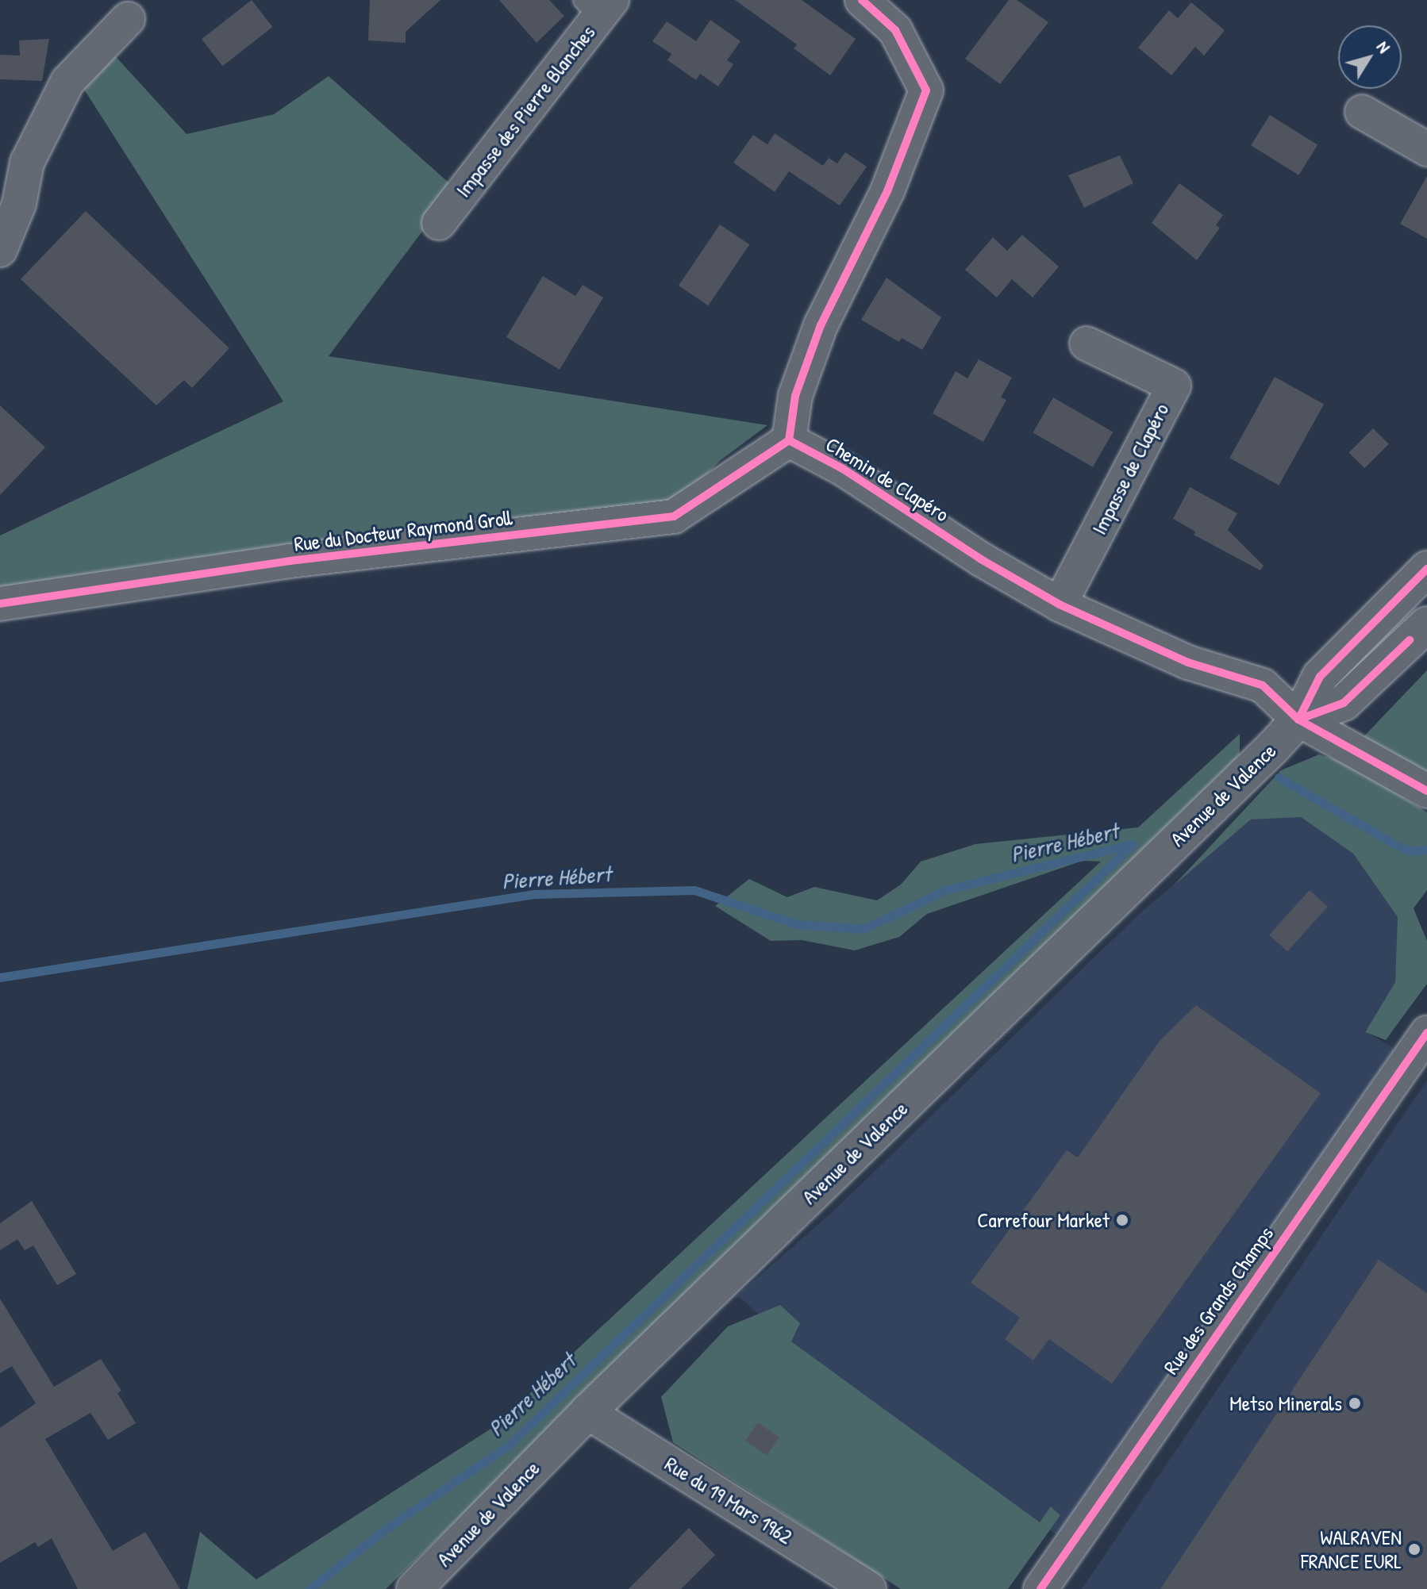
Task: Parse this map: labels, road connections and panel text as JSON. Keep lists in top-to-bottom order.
{
  "streets": {
    "main road": ["Avenue de Valence"],
    "street": [
      "Impasse des Pierre Blanches",
      "Impasse de Clapéro",
      "Chemin de Clapéro",
      "Rue du Docteur Raymond Groll",
      "Rue des Grands Champs",
      "Rue du 19 Mars 1962"
    ]
  },
  "crossings": [
    ["Impasse de Clapéro", "Chemin de Clapéro"],
    ["Chemin de Clapéro", "Rue du Docteur Raymond Groll"],
    ["Chemin de Clapéro", "Avenue de Valence"],
    ["Avenue de Valence", "Rue du 19 Mars 1962"]
  ],
  "water": ["Pierre Hébert"],
  "places": ["Carrefour Market", "Metso Minerals", "WALRAVEN FRANCE EURL"],
  "north": "top right"
}
